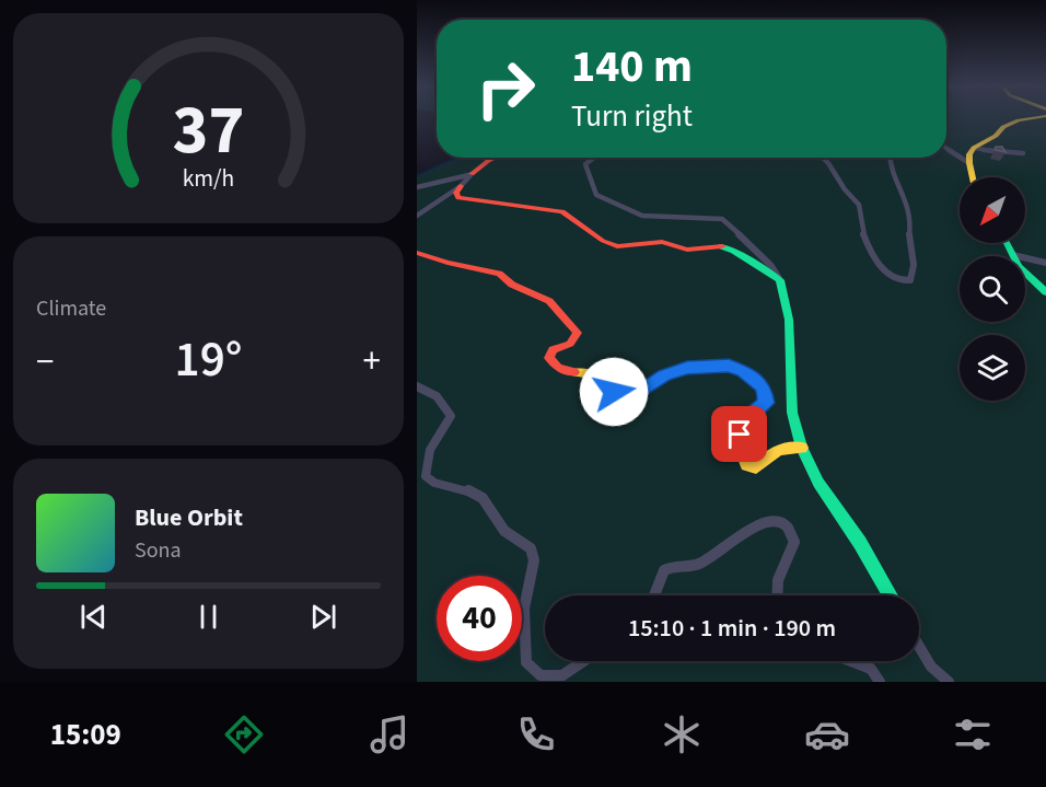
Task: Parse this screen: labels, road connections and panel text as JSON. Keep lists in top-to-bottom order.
{
  "north": "bottom left",
  "page": {
    "turn": ["140 m", "Turn right"],
    "tile": "Climate",
    "heat": ["−", "19°", "+"],
    "song": ["Blue Orbit", "Sona"],
    "limit": "40",
    "trip": "15:10 · 1 min · 190 m",
    "tabs": "15:09",
    "gauge": ["37", "km/h"]
  }
}
